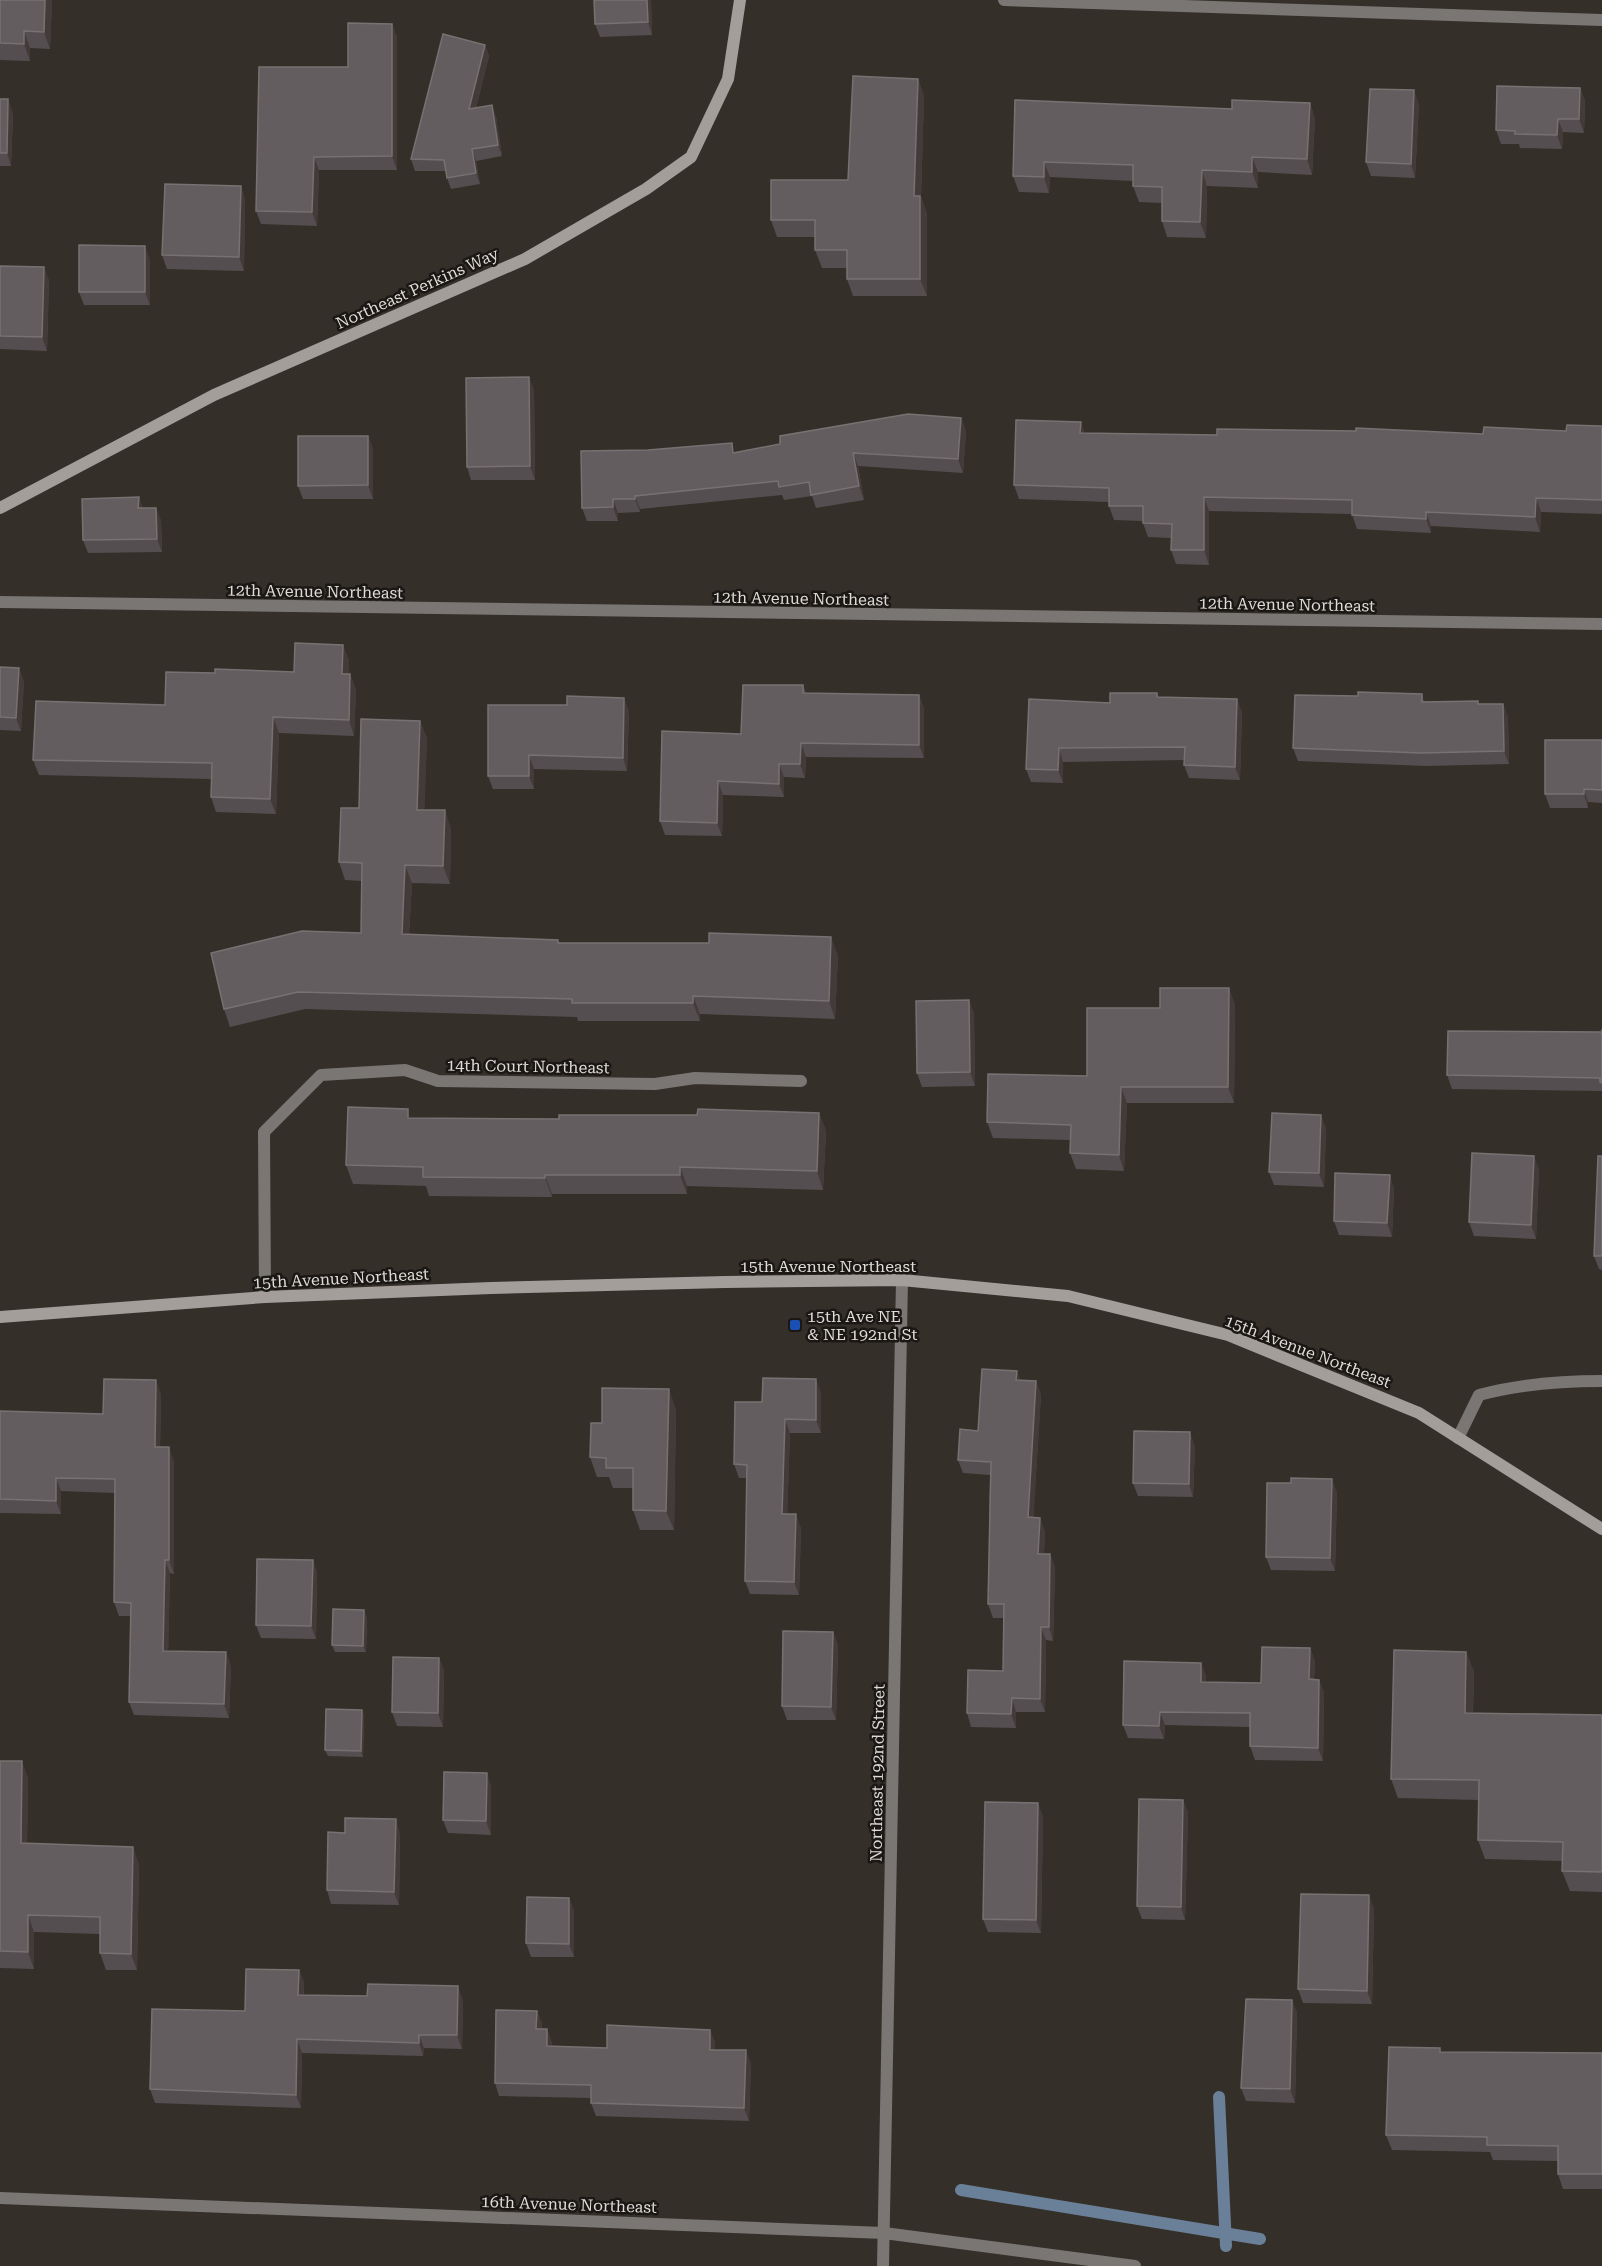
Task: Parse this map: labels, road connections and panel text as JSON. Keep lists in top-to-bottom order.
{
  "streets": {
    "main road": ["Northeast Perkins Way", "15th Avenue Northeast"],
    "street": [
      "12th Avenue Northeast",
      "14th Court Northeast",
      "Northeast 192nd Street",
      "16th Avenue Northeast"
    ]
  },
  "crossings": [
    ["14th Court Northeast", "15th Avenue Northeast"],
    ["15th Avenue Northeast", "Northeast 192nd Street"],
    ["Northeast 192nd Street", "16th Avenue Northeast"]
  ],
  "places": {
    "transit": ["15th Ave NE & NE 192nd St"]
  }
}
